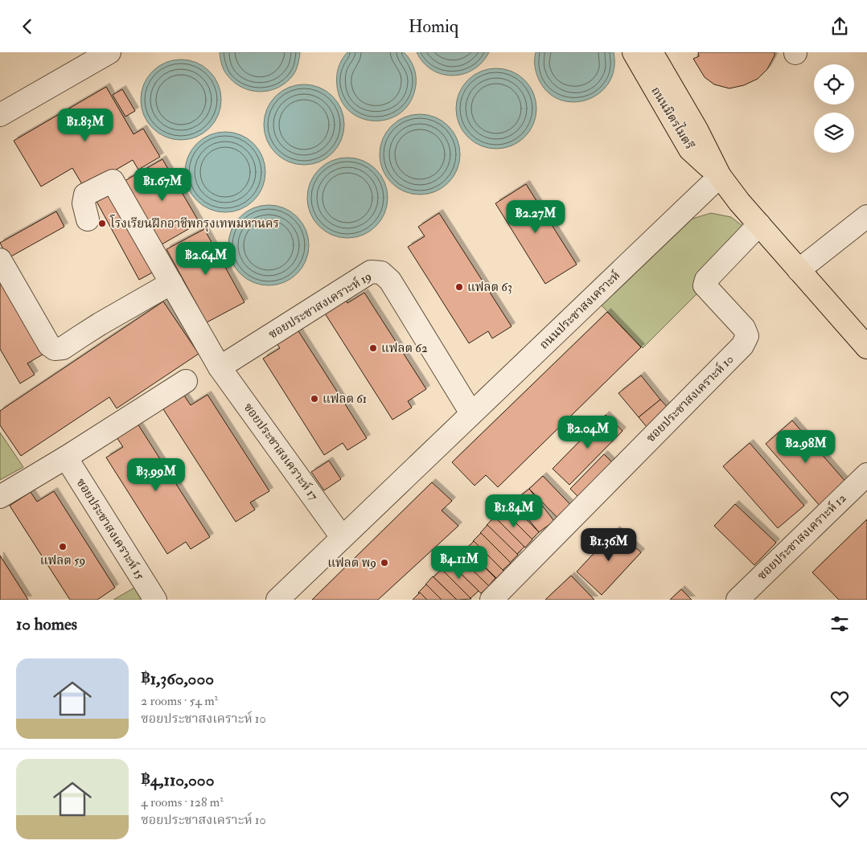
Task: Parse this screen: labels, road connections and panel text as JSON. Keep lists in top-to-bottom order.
{
  "streets": {
    "main road": ["ถนนมิตรไมตรี"],
    "street": [
      "ซอยประชาสงเคราะห์ 19",
      "ถนนประชาสงเคราะห์",
      "ซอยประชาสงเคราะห์ 10",
      "ซอยประชาสงเคราะห์ 17",
      "ซอยประชาสงเคราะห์ 15",
      "ซอยประชาสงเคราะห์ 12"
    ]
  },
  "crossings": [
    ["ถนนมิตรไมตรี", "ถนนประชาสงเคราะห์"],
    ["ซอยประชาสงเคราะห์ 19", "ถนนประชาสงเคราะห์"],
    ["ซอยประชาสงเคราะห์ 19", "ซอยประชาสงเคราะห์ 17"],
    ["ถนนประชาสงเคราะห์", "ซอยประชาสงเคราะห์ 17"]
  ],
  "places": [
    "โรงเรียนฝึกอาชีพกรุงเทพมหานคร",
    "แฟลต 63",
    "แฟลต 62",
    "แฟลต 61",
    "แฟลต 59",
    "แฟลต พ9"
  ],
  "page": {
    "header": "Homiq",
    "price": [
      "฿1.83M",
      "฿1.67M",
      "฿2.27M",
      "฿2.64M",
      "฿2.04M",
      "฿2.98M",
      "฿3.99M",
      "฿1.84M",
      "฿1.36M",
      "฿4.11M"
    ],
    "heading": "10 homes",
    "list": [
      {
        "name": "฿1,360,000",
        "note": "2 rooms · 54 m² · ซอยประชาสงเคราะห์ 10"
      },
      {
        "name": "฿4,110,000",
        "note": "4 rooms · 128 m² · ซอยประชาสงเคราะห์ 10"
      }
    ]
  }
}
